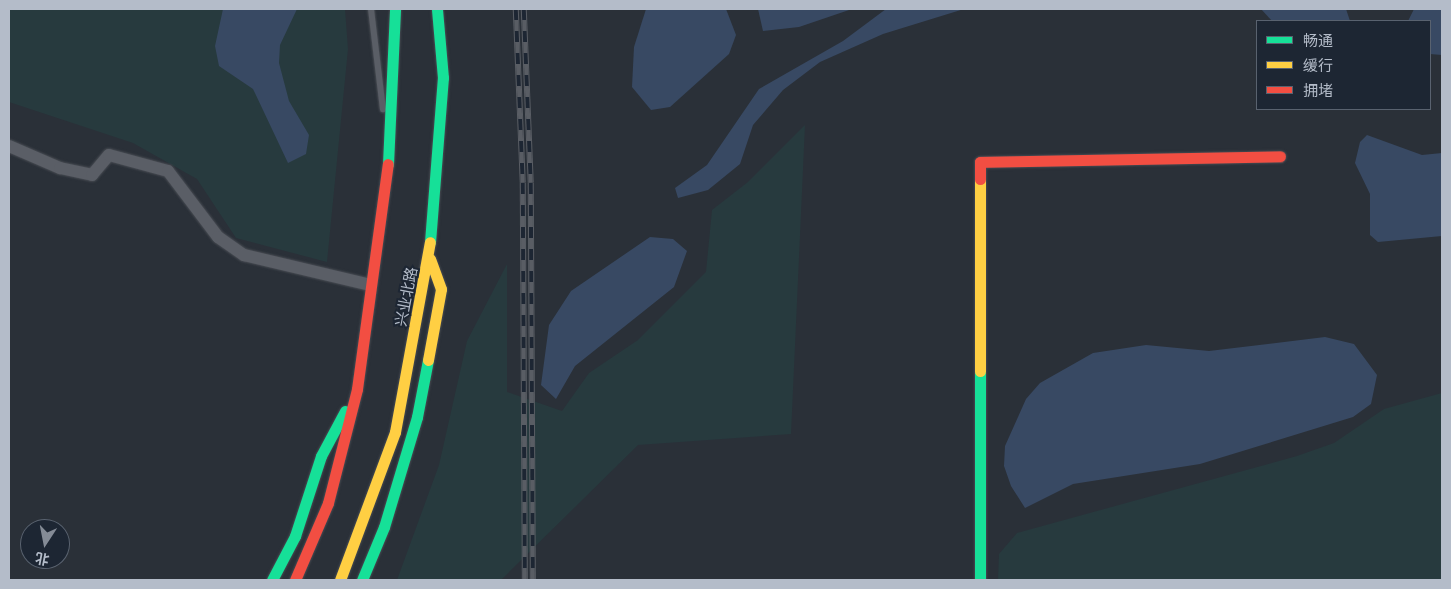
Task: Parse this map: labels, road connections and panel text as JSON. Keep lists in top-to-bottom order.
{
  "streets": {
    "main road": ["兴业北路"]
  },
  "legend": ["畅通", "缓行", "拥堵"],
  "north": "bottom"
}
